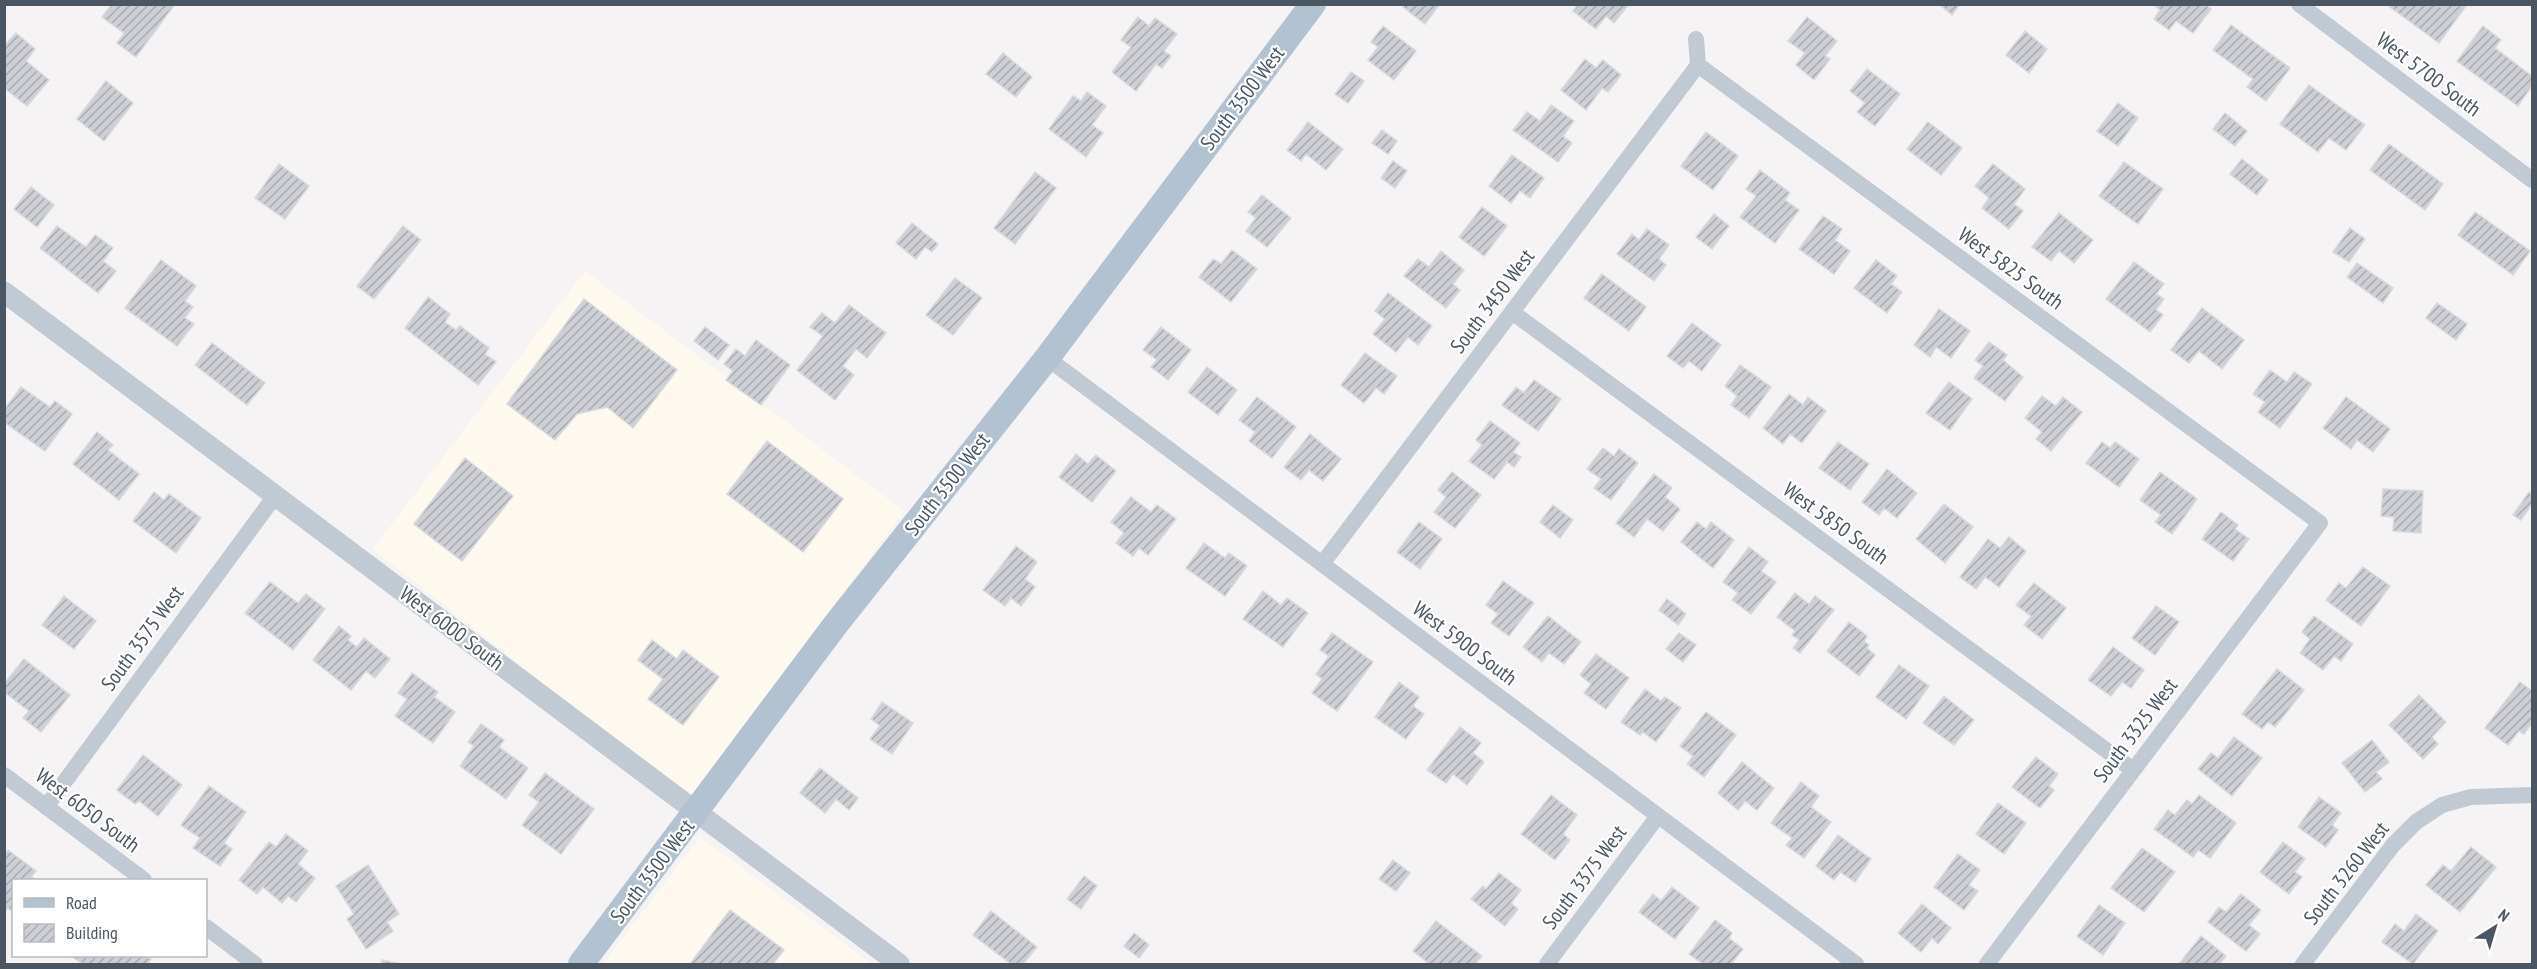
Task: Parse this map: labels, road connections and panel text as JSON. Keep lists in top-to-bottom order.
{
  "streets": {
    "main road": ["South 3500 West"],
    "street": [
      "West 5700 South",
      "West 5825 South",
      "South 3450 West",
      "West 5850 South",
      "West 6000 South",
      "South 3575 West",
      "West 5900 South",
      "South 3325 West",
      "West 6050 South",
      "South 3260 West",
      "South 3375 West"
    ]
  },
  "crossings": [
    ["South 3500 West", "West 6000 South"],
    ["South 3500 West", "West 5900 South"],
    ["West 5825 South", "South 3450 West"],
    ["West 5825 South", "South 3325 West"],
    ["South 3450 West", "West 5850 South"],
    ["South 3450 West", "West 5900 South"],
    ["West 5850 South", "South 3325 West"],
    ["West 6000 South", "South 3575 West"],
    ["South 3575 West", "West 6050 South"],
    ["West 5900 South", "South 3375 West"]
  ],
  "legend": ["Road", "Building"],
  "north": "top right"
}
